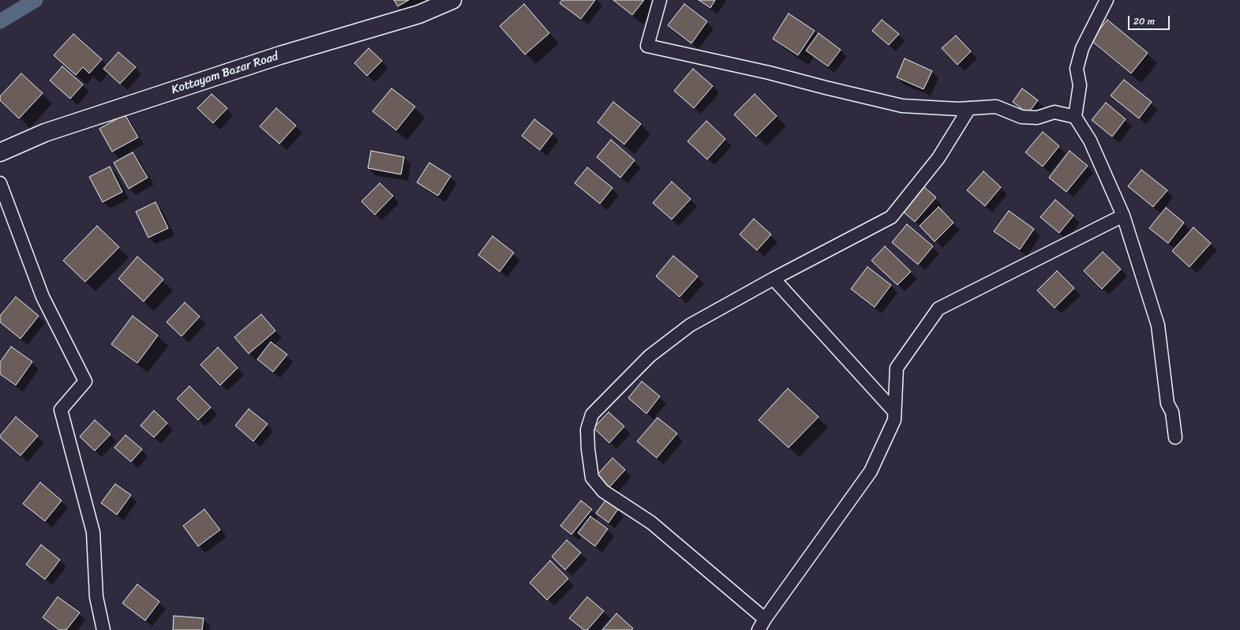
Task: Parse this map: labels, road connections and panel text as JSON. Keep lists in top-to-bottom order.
{
  "streets": {
    "main road": ["Kottayam Bazar Road"]
  },
  "scale_bar": "20 m"
}
